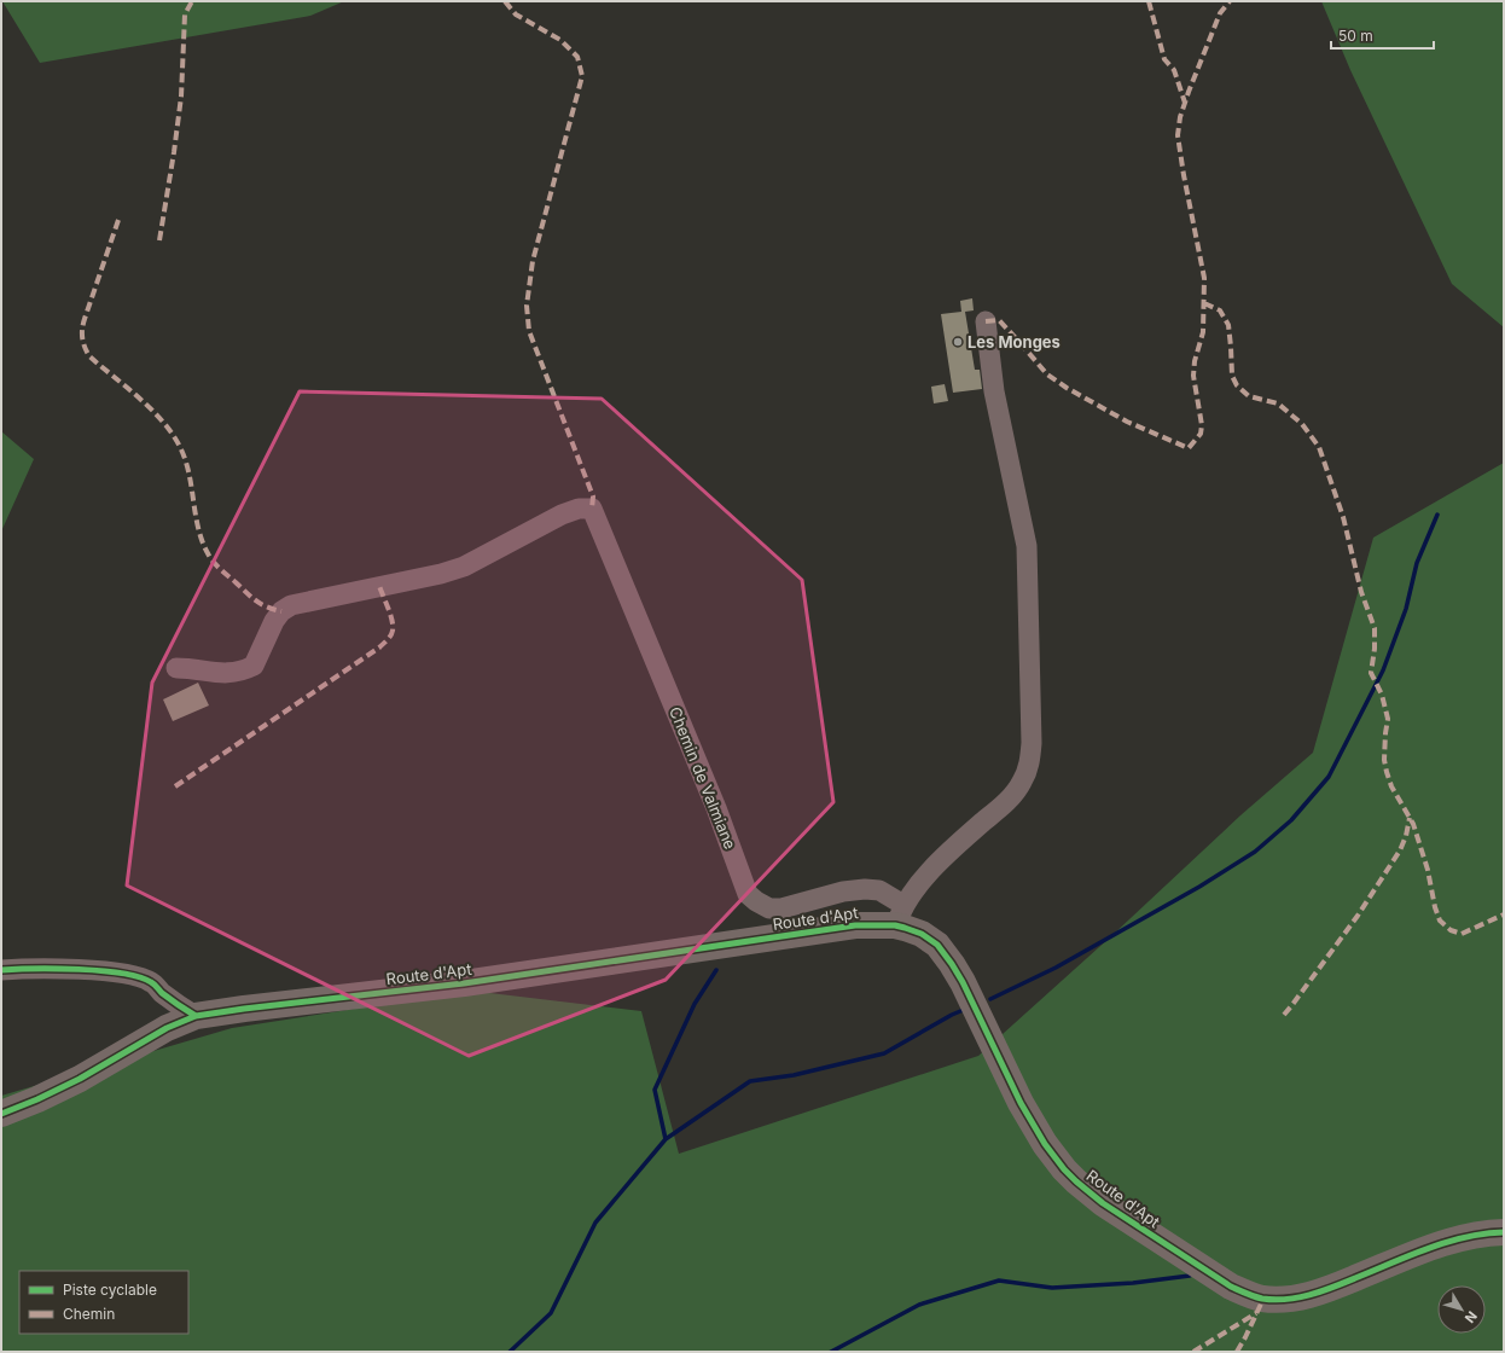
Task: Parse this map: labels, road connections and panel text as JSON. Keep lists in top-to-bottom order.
{
  "streets": {
    "main road": ["Route d'Apt"],
    "street": ["Chemin de Valmiane"]
  },
  "crossings": [
    ["Chemin de Valmiane", "Route d'Apt"]
  ],
  "places": ["Les Monges"],
  "legend": ["Piste cyclable", "Chemin"],
  "scale_bar": "50 m",
  "north": "bottom right"
}
